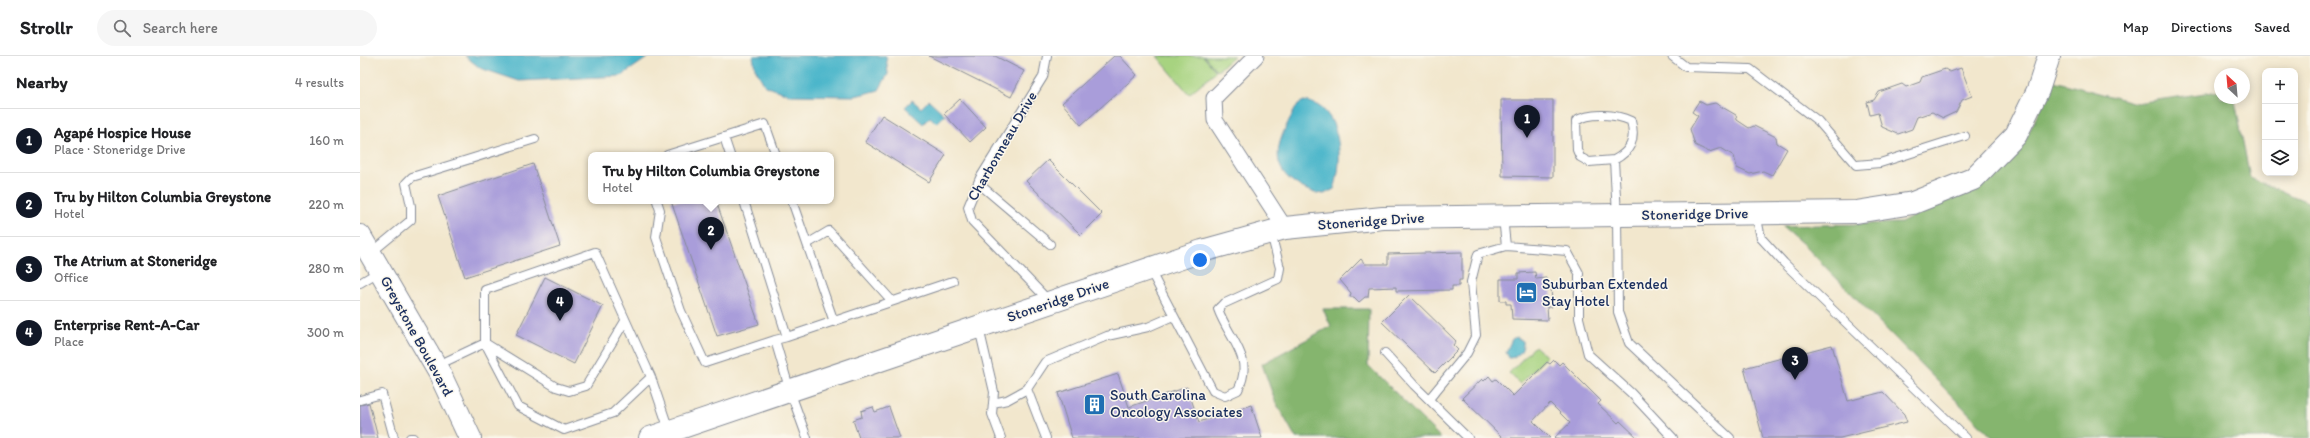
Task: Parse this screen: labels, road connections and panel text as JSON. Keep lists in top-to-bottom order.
{
  "streets": {
    "street": ["Stoneridge Drive", "Greystone Boulevard"],
    "lane": ["Charbonneau Drive"]
  },
  "crossings": [
    ["Charbonneau Drive", "Stoneridge Drive"]
  ],
  "places": {
    "hotel": ["Suburban Extended Stay Hotel"],
    "building": ["South Carolina Oncology Associates"]
  },
  "north": "top left",
  "page": {
    "header": "Strollr",
    "search": "Search here",
    "nav": ["Map", "Directions", "Saved"],
    "heading": ["Nearby", "4 results"],
    "map_buttons": ["+", "−"],
    "pins": [
      "1",
      "2",
      "4",
      "3"
    ],
    "list": [
      {
        "mark": "1",
        "name": "Agapé Hospice House",
        "note": "Place · Stoneridge Drive",
        "value": "160 m"
      },
      {
        "mark": "2",
        "name": "Tru by Hilton Columbia Greystone",
        "note": "Hotel",
        "value": "220 m"
      },
      {
        "mark": "3",
        "name": "The Atrium at Stoneridge",
        "note": "Office",
        "value": "280 m"
      },
      {
        "mark": "4",
        "name": "Enterprise Rent-A-Car",
        "note": "Place",
        "value": "300 m"
      }
    ],
    "popup": ["Tru by Hilton Columbia Greystone", "Hotel"]
  }
}
